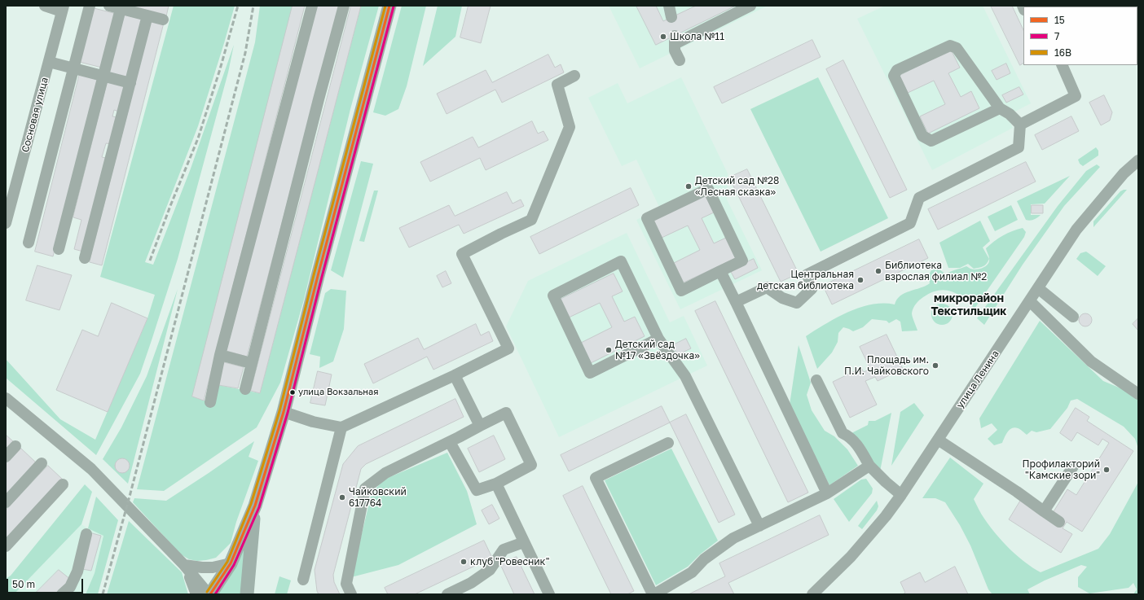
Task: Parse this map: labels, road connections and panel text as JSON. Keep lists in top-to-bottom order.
{
  "streets": {
    "street": ["Сосновая улица", "улица Ленина"]
  },
  "districts": ["микрорайон Текстильщик"],
  "places": [
    "Школа №11",
    "Детский сад №28 «Лесная сказка»",
    "Библиотека взрослая филиал №2",
    "Центральная детская библиотека",
    "Детский сад №17 «Звёздочка»",
    "Площадь им. П.И. Чайковского",
    "улица Вокзальная",
    "Профилакторий \"Камские зори\"",
    "Чайковский 617764",
    "клуб \"Ровесник\""
  ],
  "lines": ["transit line 15", "transit line 16В", "transit line 7"],
  "legend": ["15", "7", "16В"],
  "scale_bar": "50 m"
}
